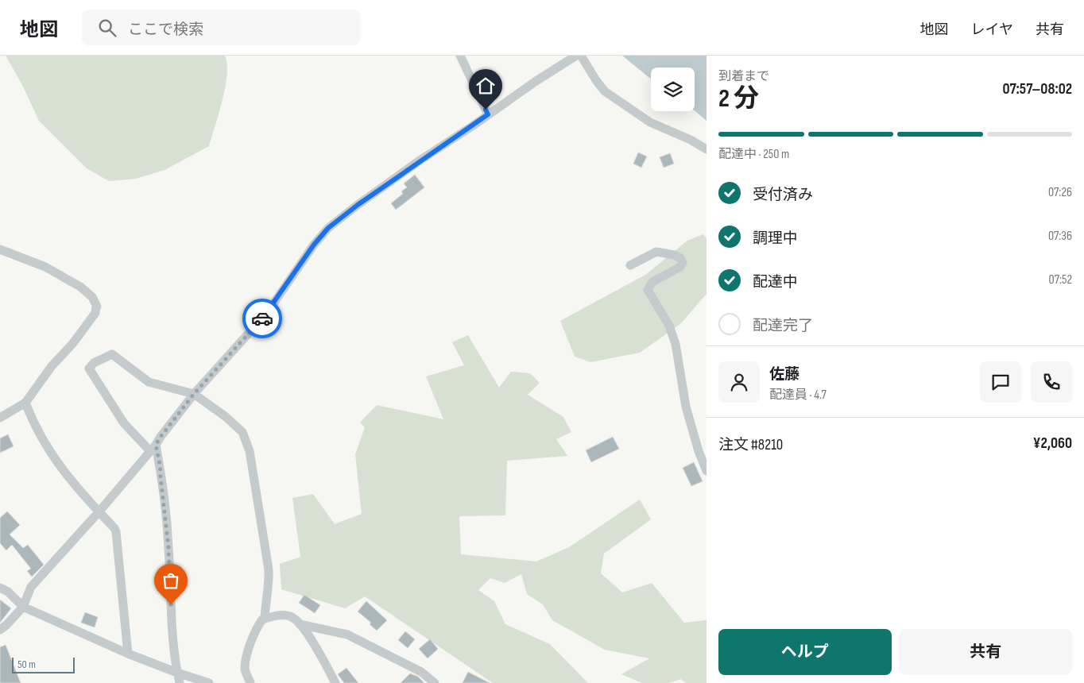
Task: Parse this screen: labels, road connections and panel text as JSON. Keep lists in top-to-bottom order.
{
  "scale_bar": "50 m",
  "page": {
    "header": "地図",
    "search": "ここで検索",
    "nav": ["地図", "レイヤ", "共有"],
    "heading": ["2 分", "到着まで", "07:57–08:02"],
    "panel": [
      "佐藤",
      "配達員 · 4.7",
      "注文 #8210",
      "¥2,060"
    ],
    "bar": "配達中 · 250 m",
    "list": [
      ["受付済み", "07:26"],
      ["調理中", "07:36"],
      ["配達中", "07:52"],
      "配達完了"
    ],
    "buttons": ["ヘルプ", "共有"],
    "scale": "50 m"
  }
}
